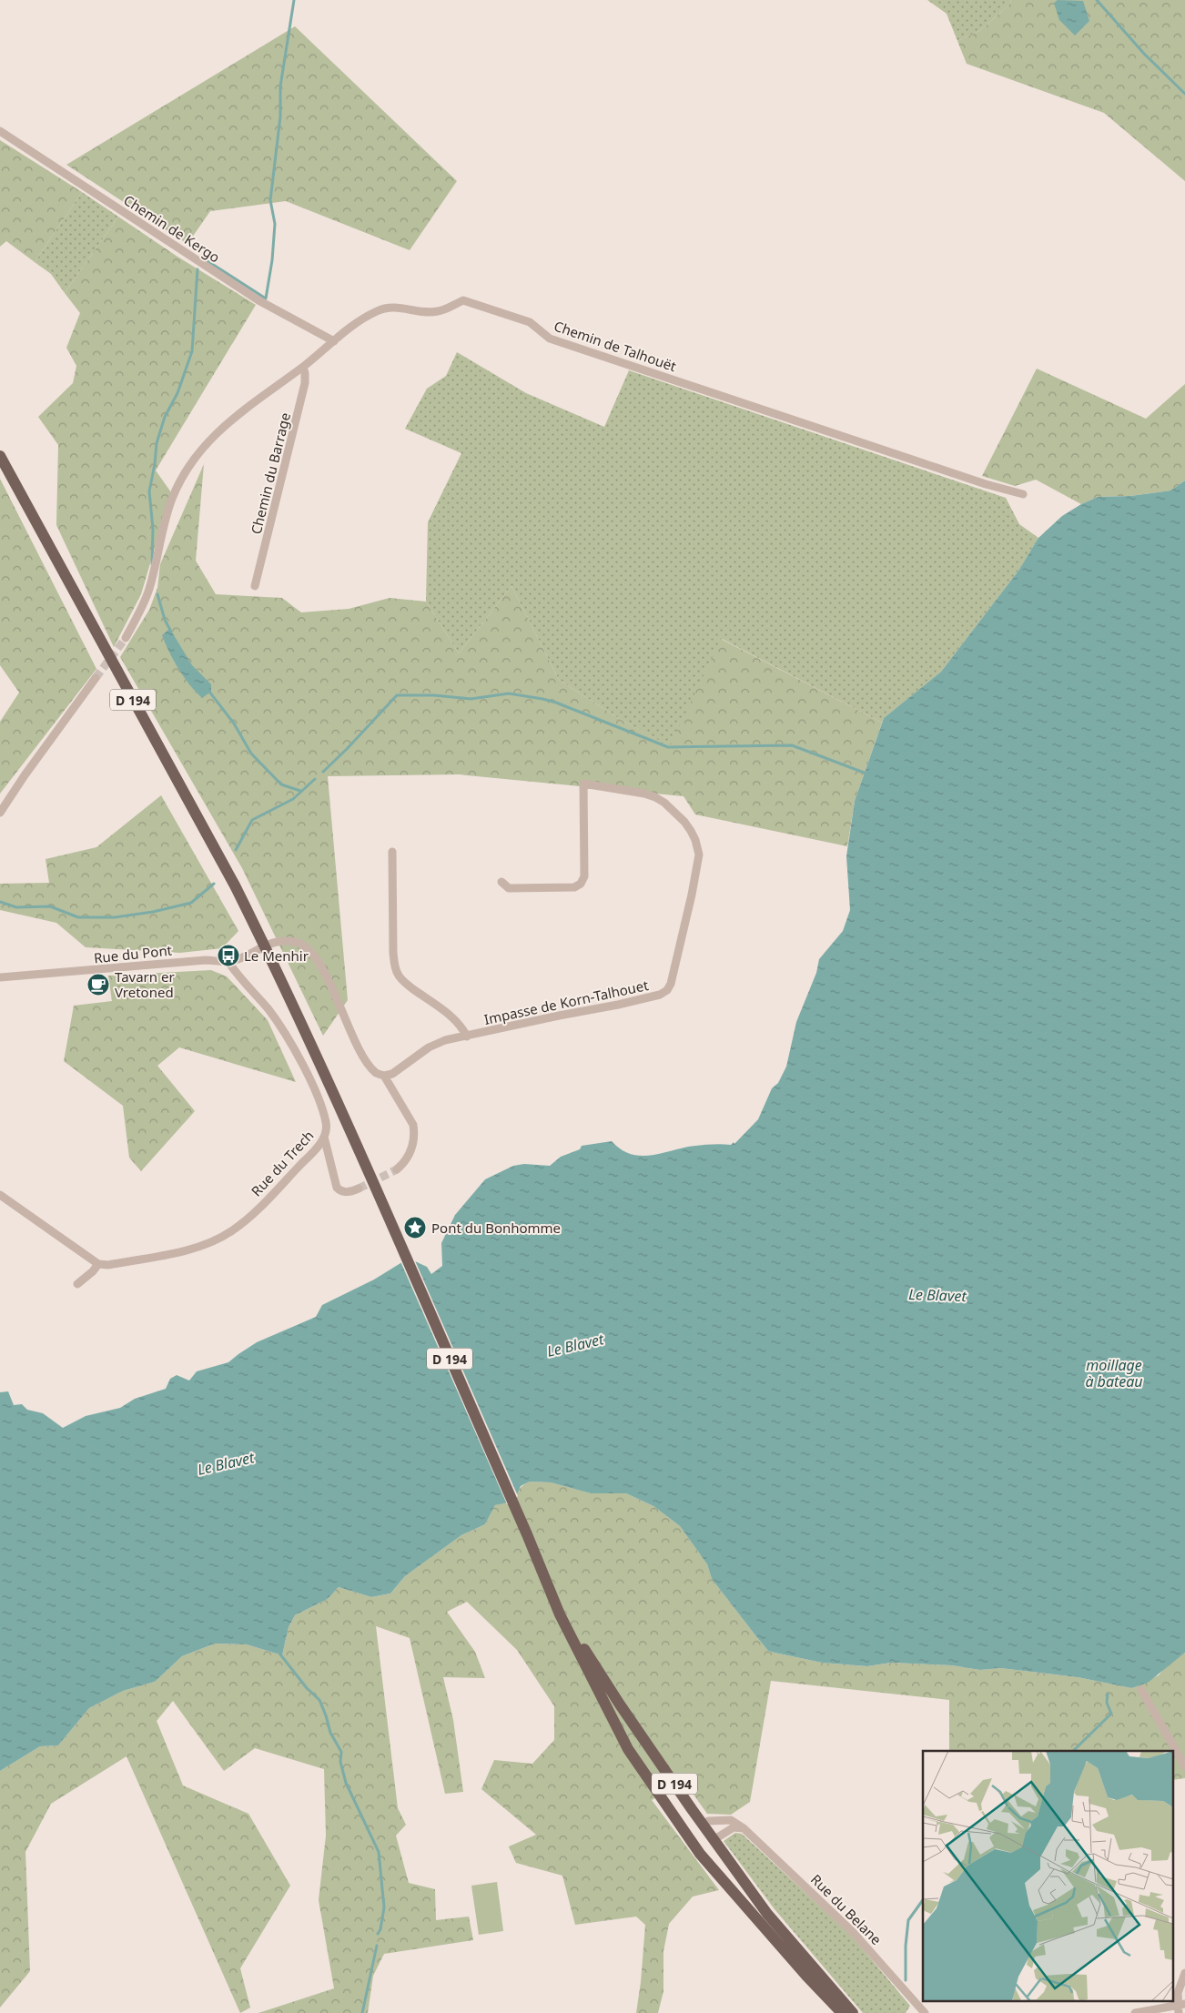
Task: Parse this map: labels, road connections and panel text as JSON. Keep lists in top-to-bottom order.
{
  "streets": {
    "main road": ["D 194"],
    "street": [
      "Chemin de Kergo",
      "Chemin de Talhouët",
      "Chemin du Barrage",
      "Rue du Pont",
      "Impasse de Korn-Talhouet",
      "Rue du Trech",
      "Rue du Belane"
    ]
  },
  "crossings": [
    ["Chemin de Kergo", "Chemin de Talhouët"],
    ["Chemin de Talhouët", "Chemin du Barrage"],
    ["D 194", "Rue du Pont"],
    ["Rue du Pont", "Impasse de Korn-Talhouet"],
    ["Rue du Pont", "Rue du Trech"]
  ],
  "water": ["Le Blavet", "moillage à bateau"],
  "places": {
    "bus stop": ["Le Menhir"],
    "cafe": ["Tavarn er Vretoned"],
    "place": ["Pont du Bonhomme"]
  }
}
